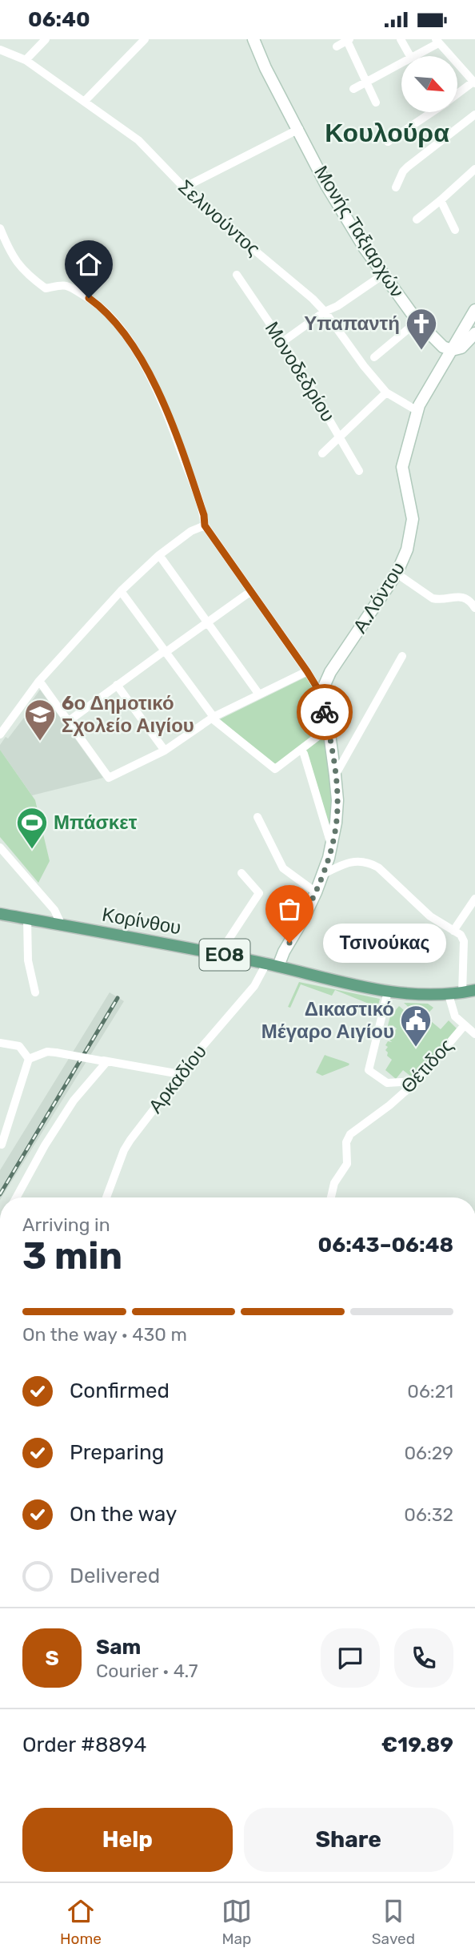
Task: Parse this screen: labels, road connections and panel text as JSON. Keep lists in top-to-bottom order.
{
  "streets": {
    "main road": [
      "Μονής Ταξιαρχών",
      "Α.Λόντου",
      "Κορίνθου",
      "ΕΟ8"
    ],
    "street": [
      "Σελινούντος",
      "Μονοδεδρίου",
      "Θέτιδος",
      "Αρκαδίου"
    ]
  },
  "crossings": [
    ["Σελινούντος", "Α.Λόντου"],
    ["Μονής Ταξιαρχών", "Α.Λόντου"],
    ["Κορίνθου", "Αρκαδίου"]
  ],
  "districts": ["Κουλούρα"],
  "places": {
    "church": ["Υπαπαντή"],
    "school or university": ["6ο Δημοτικό Σχολείο Αιγίου"],
    "sports": ["Μπάσκετ"],
    "other": ["Τσινούκας"],
    "public building": ["Δικαστικό Μέγαρο Αιγίου"]
  },
  "north": "bottom right",
  "page": {
    "status": "06:40",
    "bubble": "Τσινούκας",
    "heading": ["3 min", "Arriving in", "06:43–06:48"],
    "panel": [
      "Sam",
      "Courier · 4.7",
      "Order #8894",
      "€19.89"
    ],
    "bar": "On the way · 430 m",
    "list": [
      ["Confirmed", "06:21"],
      ["Preparing", "06:29"],
      ["On the way", "06:32"],
      "Delivered"
    ],
    "round": "S",
    "buttons": ["Help", "Share"],
    "tabs": ["Home", "Map", "Saved"]
  }
}
